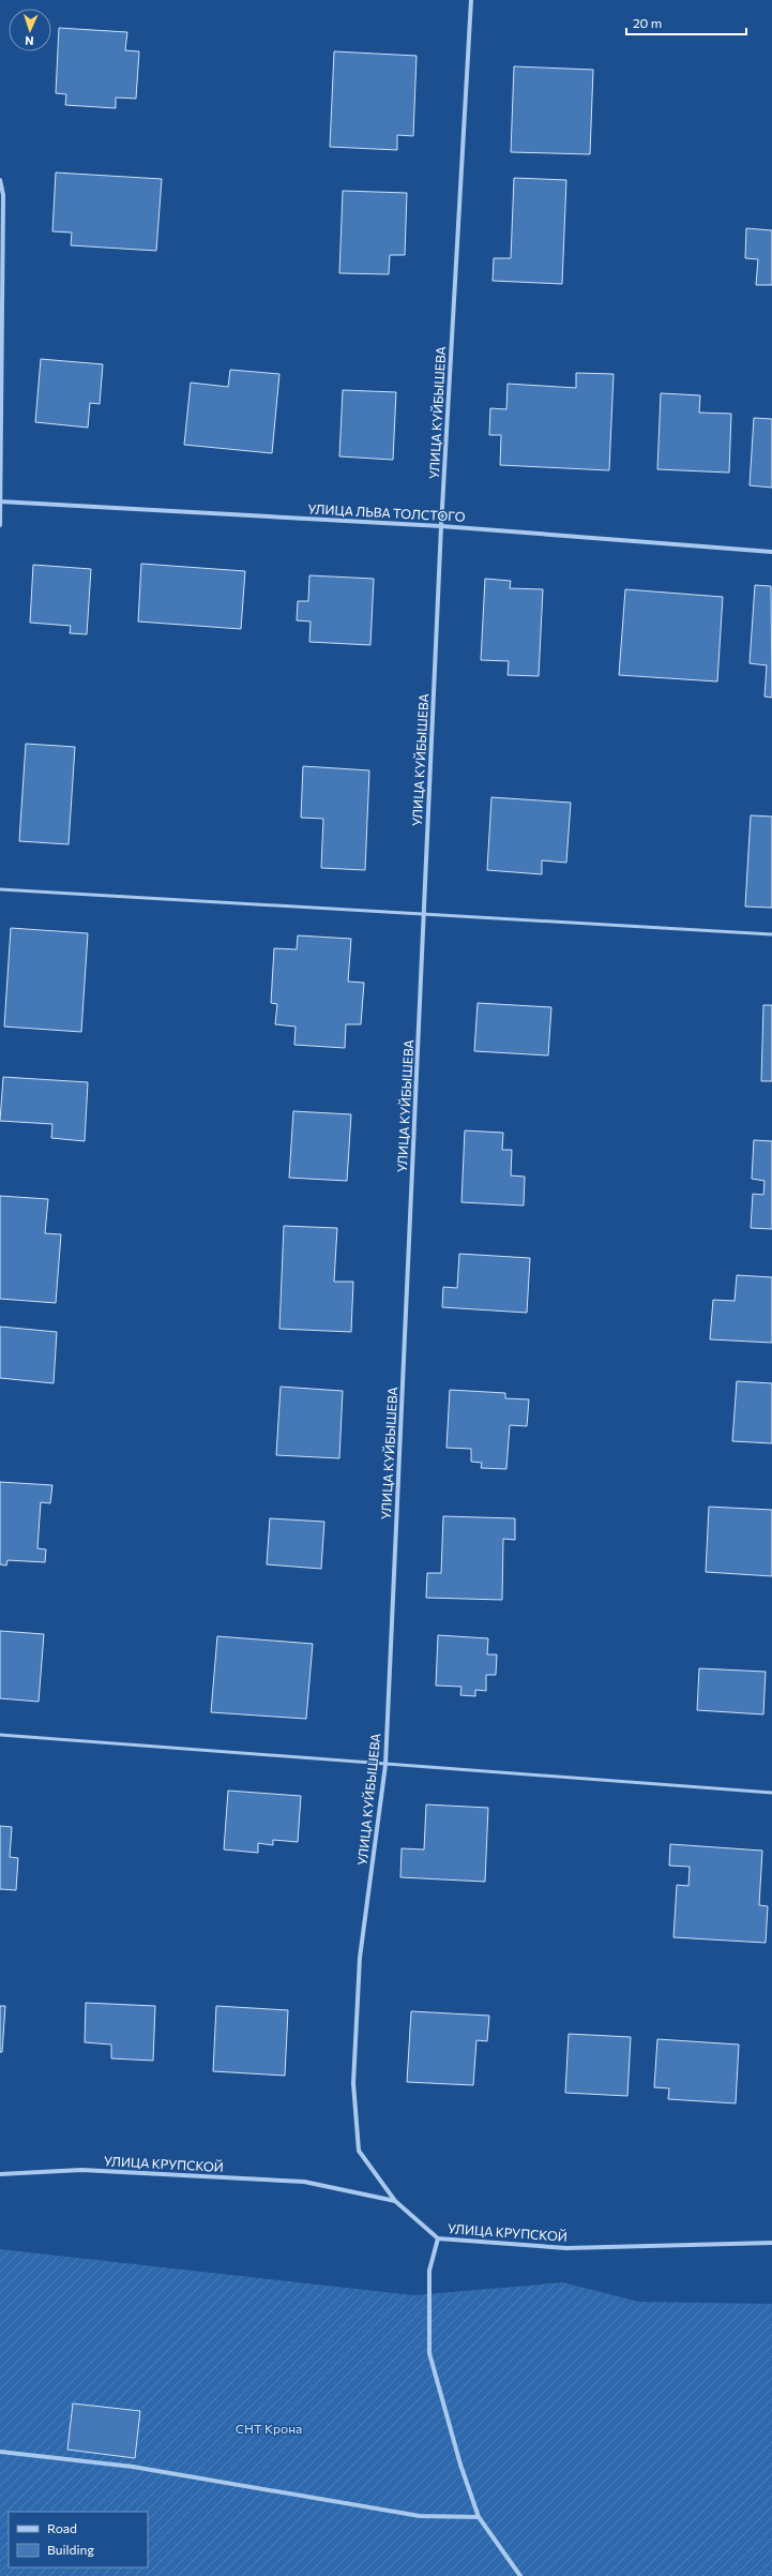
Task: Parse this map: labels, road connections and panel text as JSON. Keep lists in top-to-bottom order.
{
  "streets": {
    "street": ["УЛИЦА КУЙБЫШЕВА", "УЛИЦА ЛЬВА ТОЛСТОГО", "УЛИЦА КРУПСКОЙ"]
  },
  "crossings": [
    ["УЛИЦА КУЙБЫШЕВА", "УЛИЦА ЛЬВА ТОЛСТОГО"],
    ["УЛИЦА КУЙБЫШЕВА", "УЛИЦА КРУПСКОЙ"]
  ],
  "parks": ["СНТ Крона"],
  "legend": ["Road", "Building"],
  "scale_bar": "20 m",
  "north": "bottom"
}
